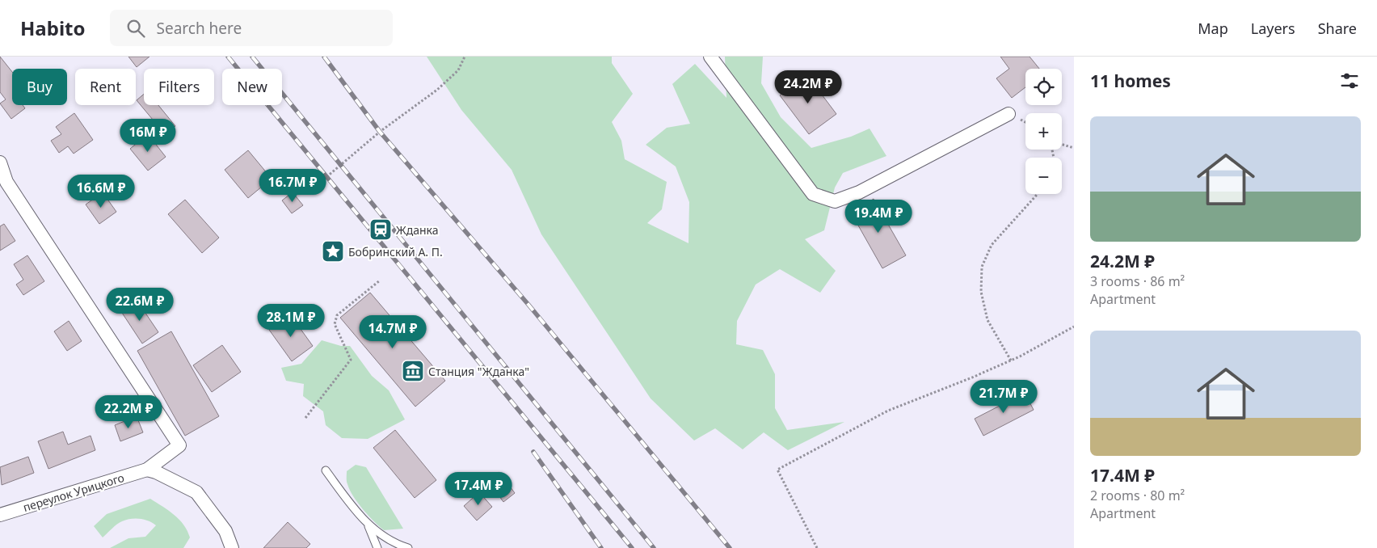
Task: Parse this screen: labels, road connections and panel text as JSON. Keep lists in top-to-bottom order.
{
  "streets": {
    "street": ["переулок Урицкого"]
  },
  "places": {
    "station": ["Жданка"],
    "place": ["Бобринский А. П."],
    "museum": ["Станция \"Жданка\""]
  },
  "page": {
    "header": "Habito",
    "search": "Search here",
    "nav": ["Map", "Layers", "Share"],
    "heading": "11 homes",
    "map_buttons": ["+", "−"],
    "chip": [
      "Buy",
      "Rent",
      "Filters",
      "New"
    ],
    "price": [
      "24.2M ₽",
      "16M ₽",
      "16.7M ₽",
      "16.6M ₽",
      "19.4M ₽",
      "22.6M ₽",
      "28.1M ₽",
      "14.7M ₽",
      "21.7M ₽",
      "22.2M ₽",
      "17.4M ₽"
    ],
    "list": [
      {
        "name": "24.2M ₽",
        "note": "3 rooms · 86 m² · Apartment"
      },
      {
        "name": "17.4M ₽",
        "note": "2 rooms · 80 m² · Apartment"
      }
    ]
  }
}
